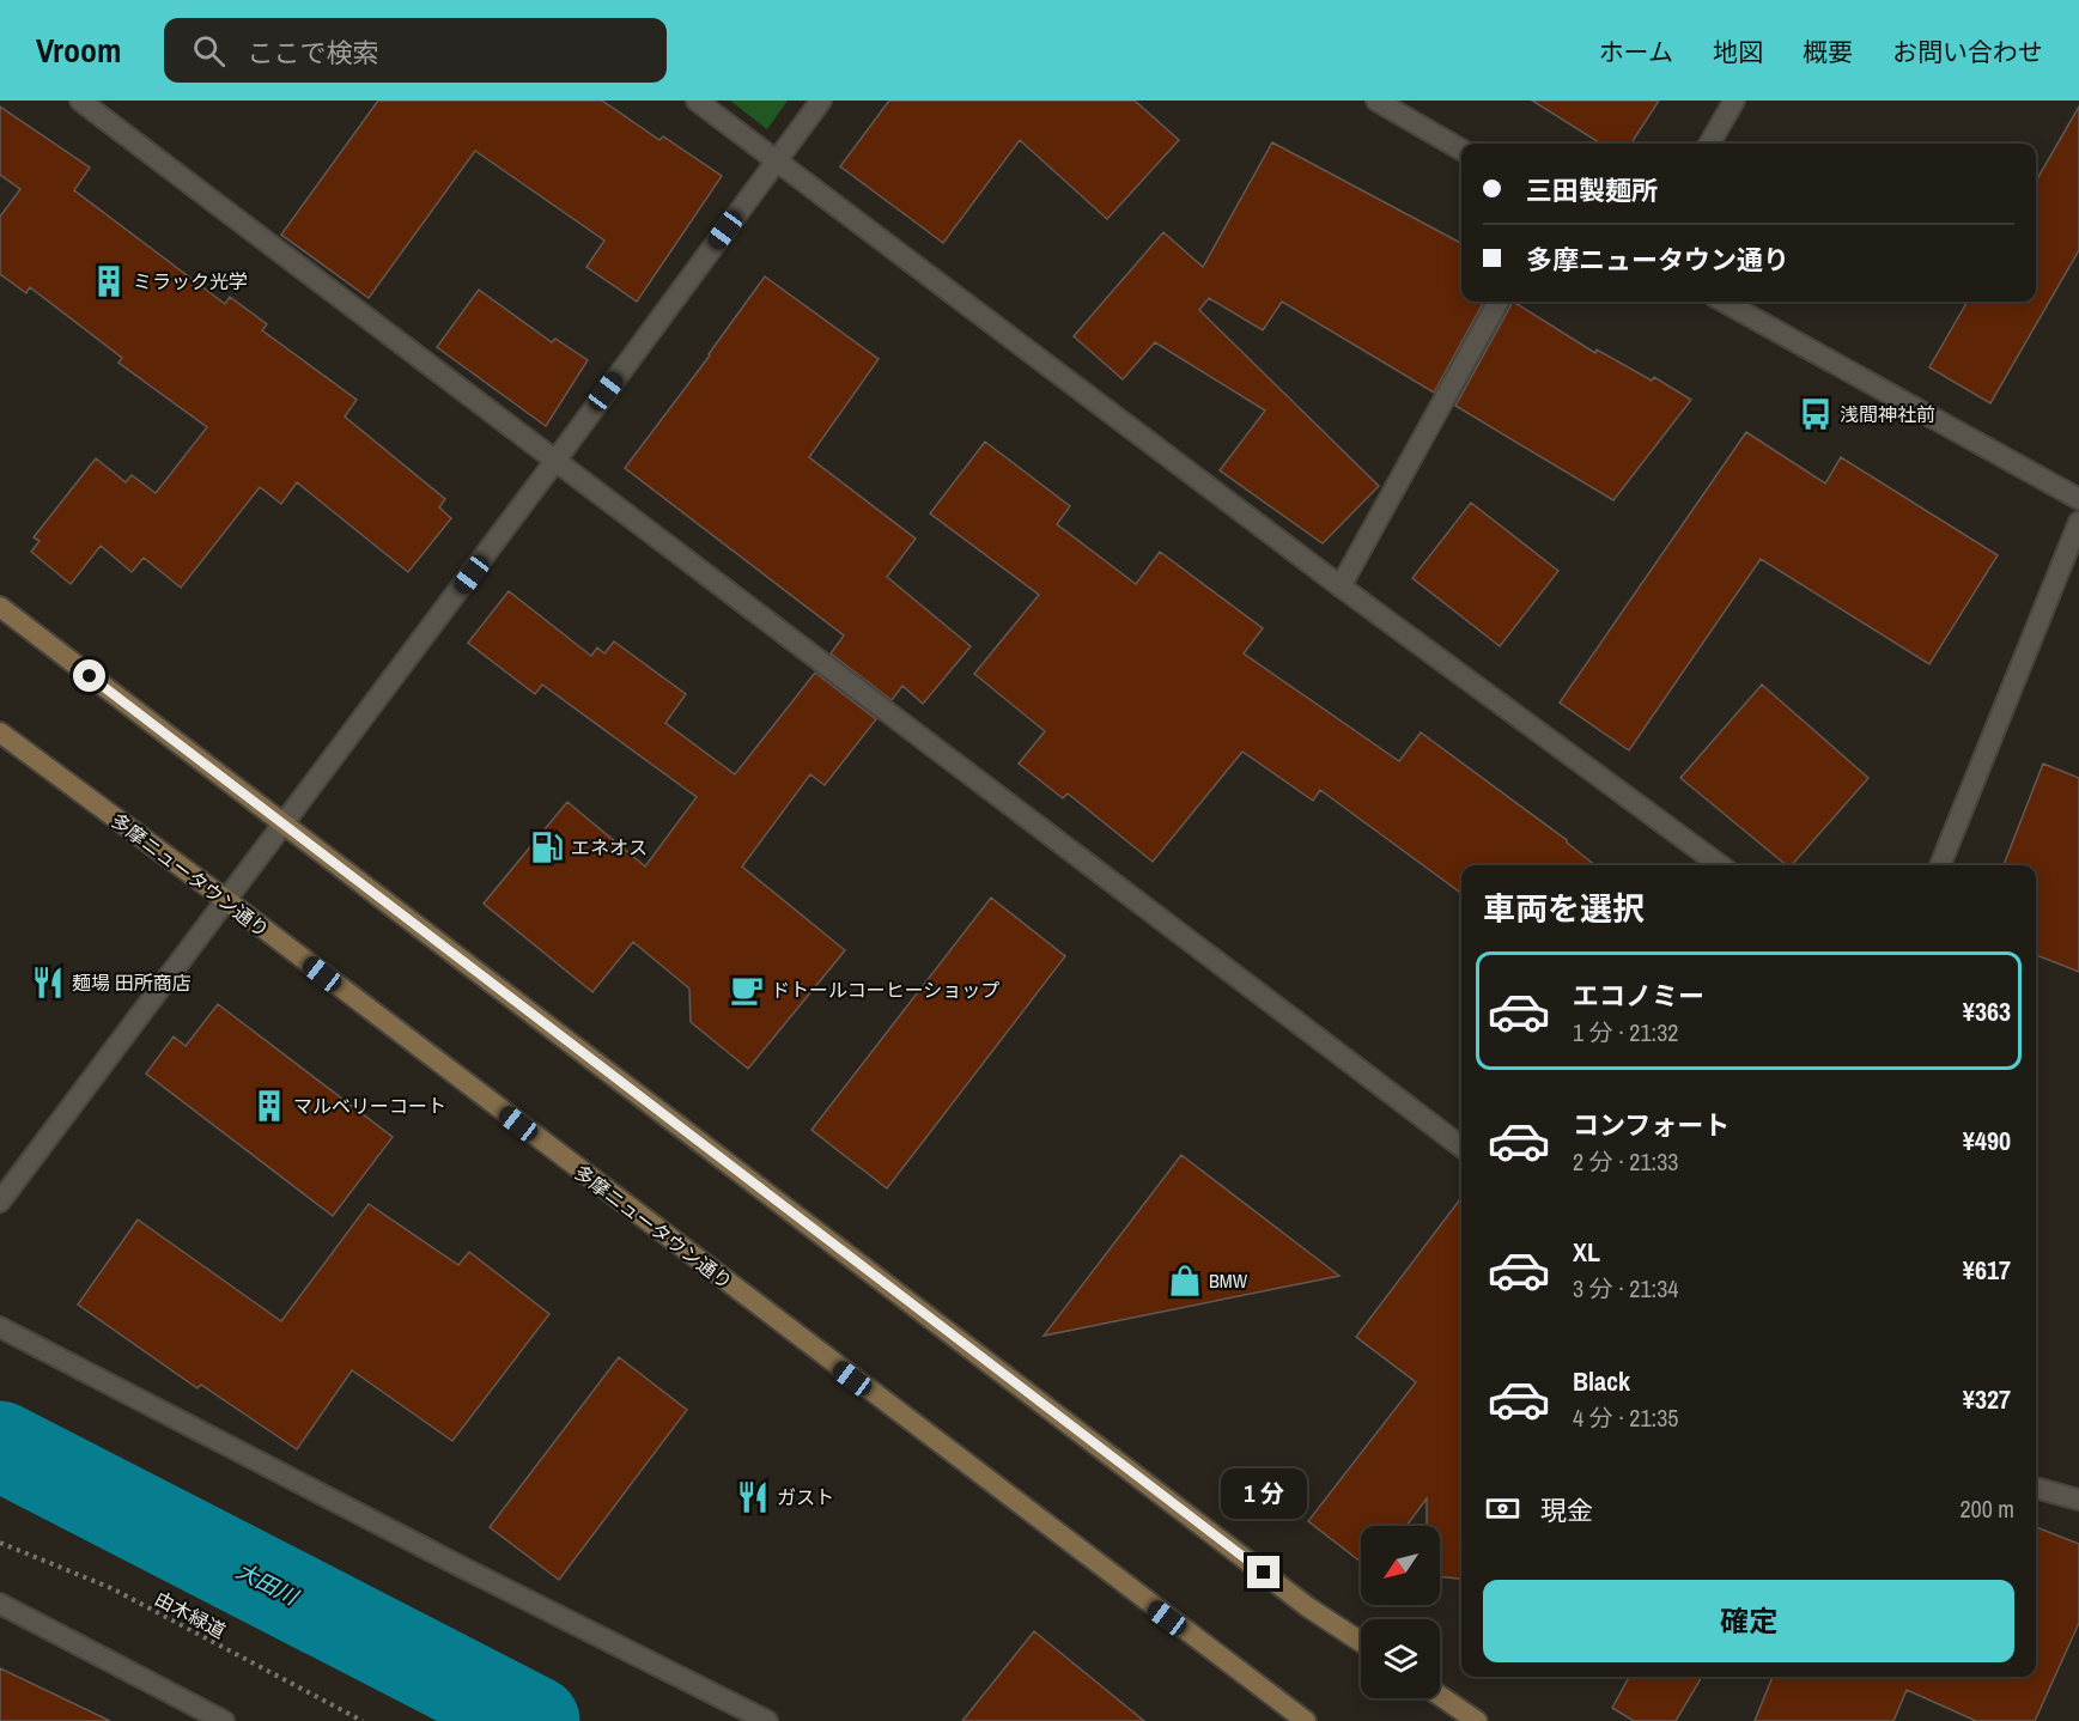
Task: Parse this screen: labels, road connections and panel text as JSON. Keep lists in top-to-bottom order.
{
  "streets": {
    "main road": ["多摩ニュータウン通り"],
    "path": ["由木緑道"]
  },
  "water": ["大田川"],
  "places": {
    "building": ["ミラック光学", "マルベリーコート"],
    "bus stop": ["浅間神社前"],
    "fuel station": ["エネオス"],
    "restaurant": ["麺場 田所商店", "ガスト"],
    "cafe": ["ドトールコーヒーショップ"],
    "shop": ["BMW"]
  },
  "north": "bottom left",
  "page": {
    "header": "Vroom",
    "search": "ここで検索",
    "nav": [
      "ホーム",
      "地図",
      "概要",
      "お問い合わせ"
    ],
    "banner": ["三田製麺所", "多摩ニュータウン通り"],
    "heading": "車両を選択",
    "list": [
      {
        "name": "エコノミー",
        "note": "1 分 · 21:32",
        "value": "¥363"
      },
      {
        "name": "コンフォート",
        "note": "2 分 · 21:33",
        "value": "¥490"
      },
      {
        "name": "XL",
        "note": "3 分 · 21:34",
        "value": "¥617"
      },
      {
        "name": "Black",
        "note": "4 分 · 21:35",
        "value": "¥327"
      }
    ],
    "bubble": "1 分",
    "pay": ["現金", "200 m"],
    "buttons": "確定"
  }
}
